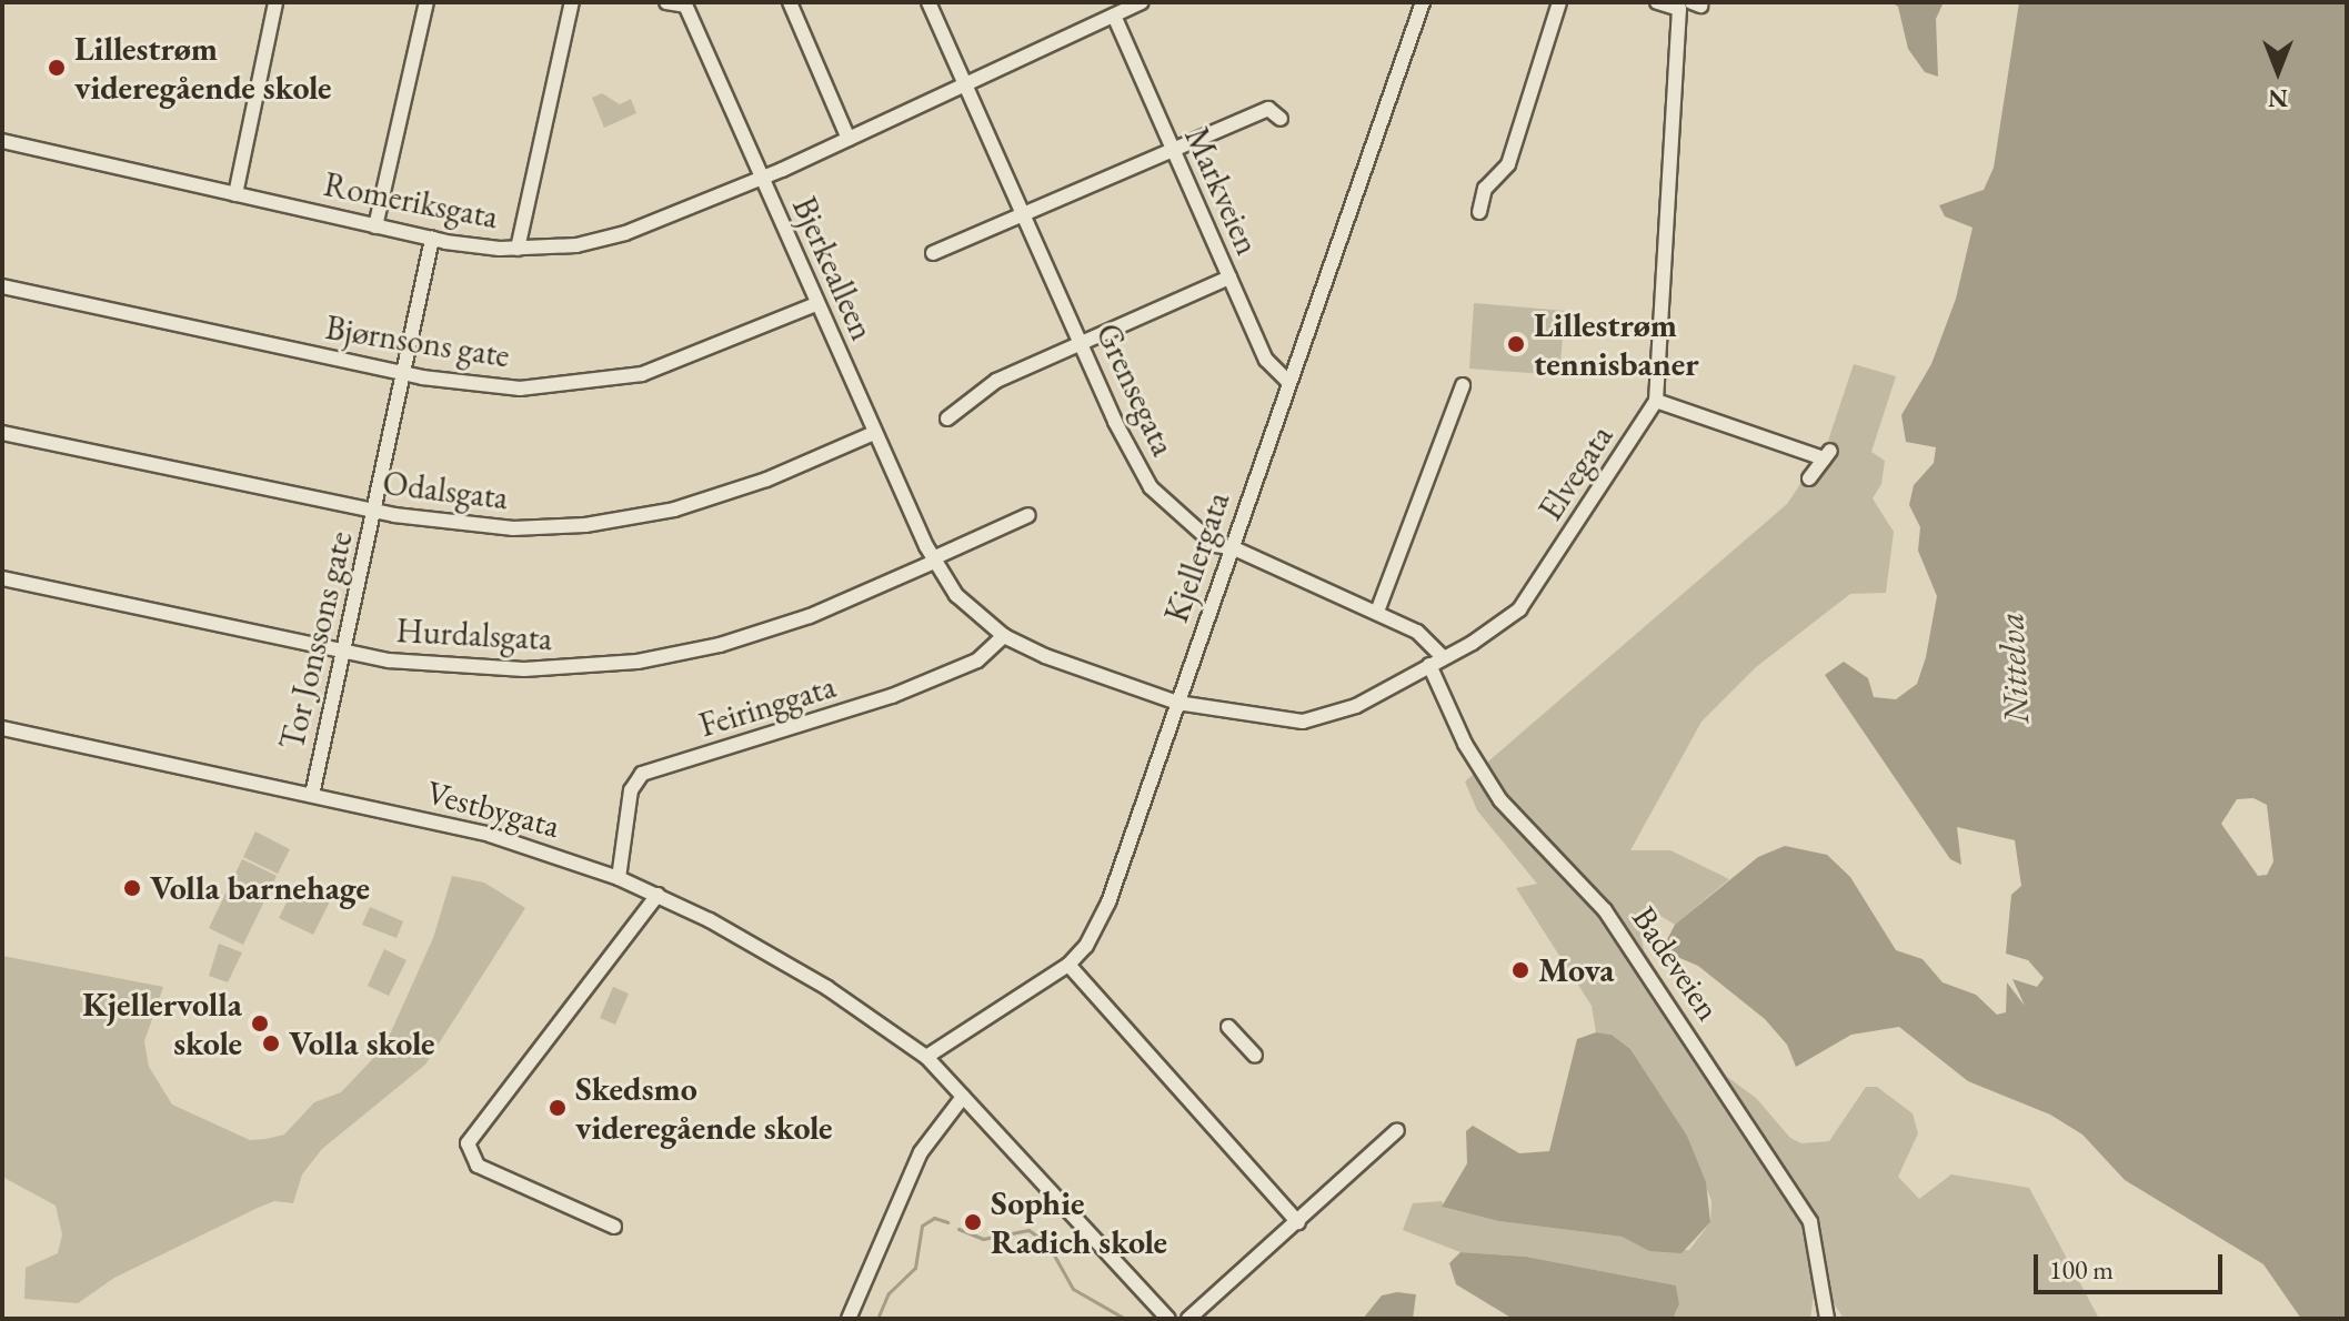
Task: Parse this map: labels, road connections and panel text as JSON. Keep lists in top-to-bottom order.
{
  "streets": {
    "street": [
      "Markveien",
      "Romeriksgata",
      "Bjerkealleen",
      "Bjørnsons gate",
      "Grensegata",
      "Elvegata",
      "Odalsgata",
      "Kjellergata",
      "Hurdalsgata",
      "Tor Jonssons gate",
      "Feiringgata",
      "Vestbygata",
      "Badeveien"
    ]
  },
  "crossings": [
    ["Markveien", "Romeriksgata"],
    ["Markveien", "Kjellergata"],
    ["Romeriksgata", "Bjerkealleen"],
    ["Romeriksgata", "Grensegata"],
    ["Romeriksgata", "Tor Jonssons gate"],
    ["Bjerkealleen", "Bjørnsons gate"],
    ["Bjerkealleen", "Elvegata"],
    ["Bjerkealleen", "Odalsgata"],
    ["Bjerkealleen", "Kjellergata"],
    ["Bjerkealleen", "Hurdalsgata"],
    ["Bjerkealleen", "Feiringgata"],
    ["Bjørnsons gate", "Tor Jonssons gate"],
    ["Grensegata", "Elvegata"],
    ["Grensegata", "Kjellergata"],
    ["Grensegata", "Badeveien"],
    ["Elvegata", "Kjellergata"],
    ["Elvegata", "Badeveien"],
    ["Odalsgata", "Tor Jonssons gate"],
    ["Kjellergata", "Vestbygata"],
    ["Hurdalsgata", "Tor Jonssons gate"],
    ["Tor Jonssons gate", "Vestbygata"],
    ["Feiringgata", "Vestbygata"]
  ],
  "water": ["Nittelva"],
  "places": [
    "Lillestrøm videregående skole",
    "Lillestrøm tennisbaner",
    "Volla barnehage",
    "Mova",
    "Kjellervolla skole",
    "Volla skole",
    "Skedsmo videregående skole",
    "Sophie Radich skole"
  ],
  "scale_bar": "100 m",
  "north": "bottom"
}
